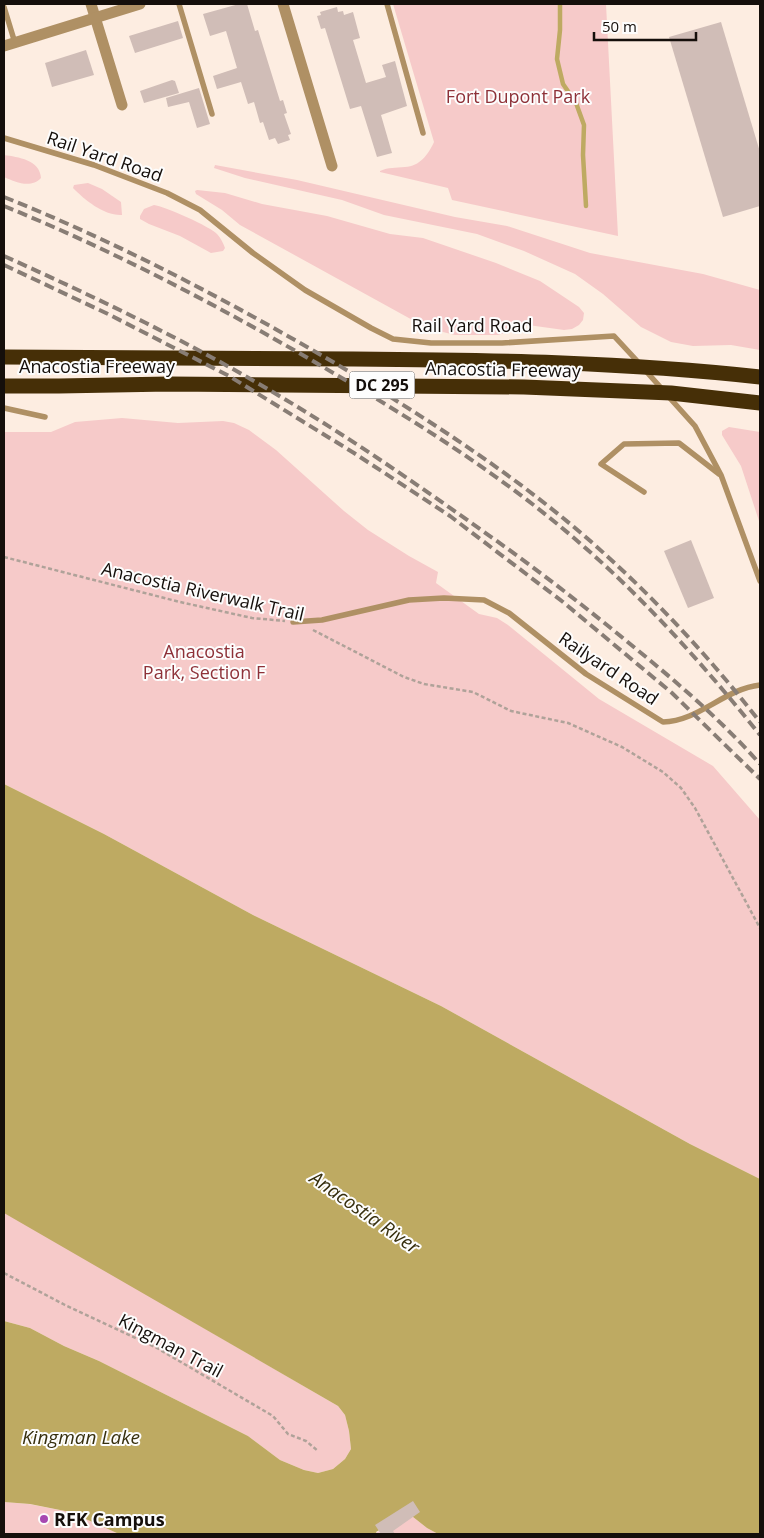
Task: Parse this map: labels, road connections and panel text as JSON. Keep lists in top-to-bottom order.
{
  "streets": {
    "highway": ["Anacostia Freeway", "DC 295"],
    "lane": ["Rail Yard Road", "Railyard Road"],
    "path": ["Anacostia Riverwalk Trail", "Kingman Trail"]
  },
  "crossings": [
    ["Anacostia Riverwalk Trail", "Railyard Road"]
  ],
  "water": ["Anacostia River", "Kingman Lake"],
  "parks": ["Fort Dupont Park", "Anacostia Park, Section F"],
  "places": ["RFK Campus"],
  "scale_bar": "50 m"
}
